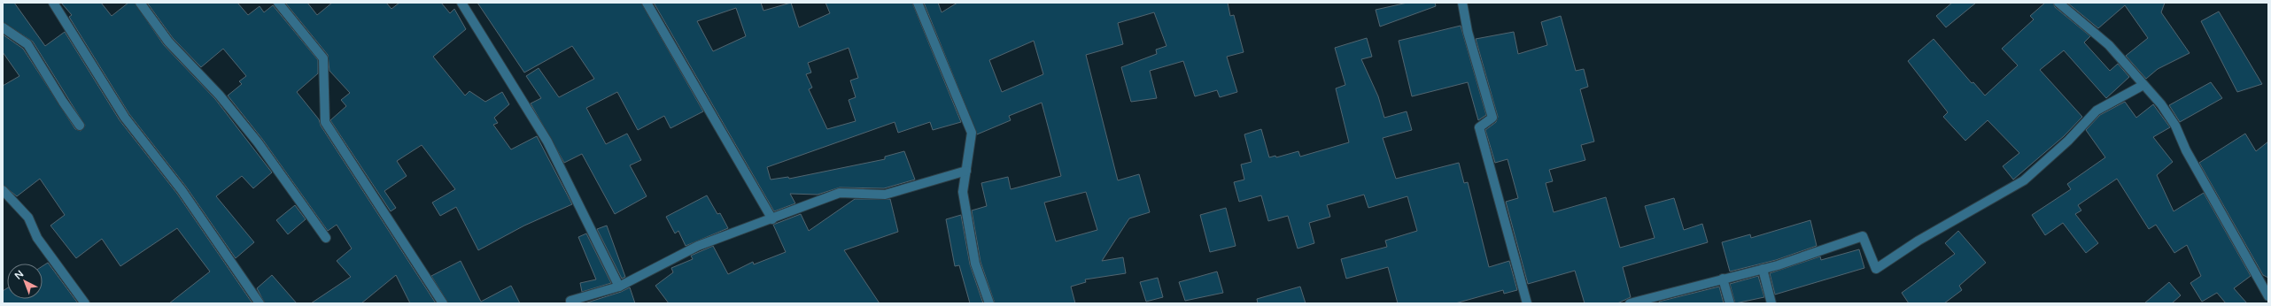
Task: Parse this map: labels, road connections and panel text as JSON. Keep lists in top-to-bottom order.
{
  "north": "top left"
}
